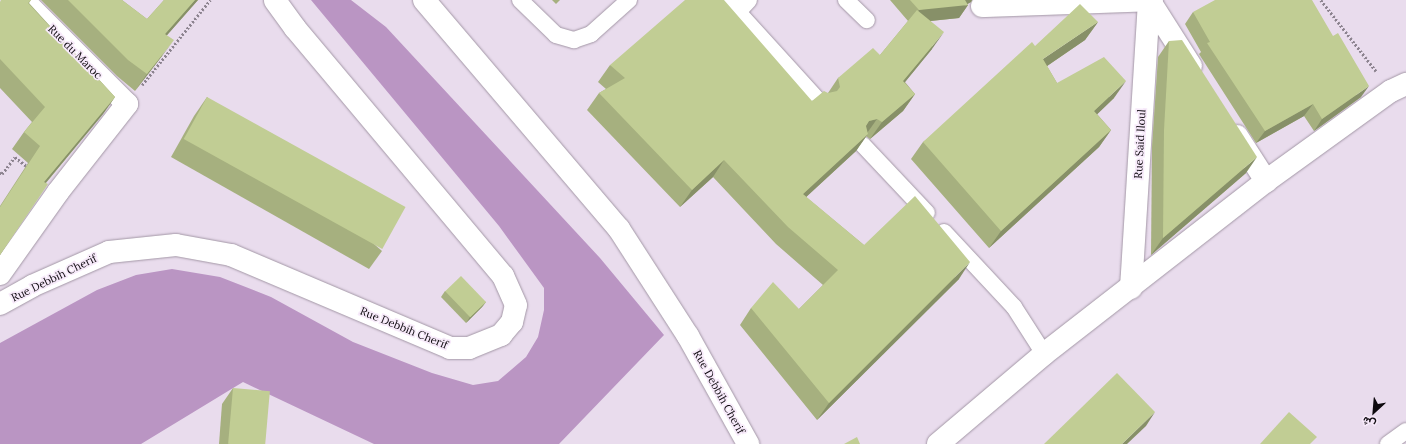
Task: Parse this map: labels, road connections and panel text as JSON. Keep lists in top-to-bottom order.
{
  "streets": {
    "street": ["Rue du Maroc", "Rue Said Iloul", "Rue Debbih Cherif"]
  },
  "north": "bottom left"
}
